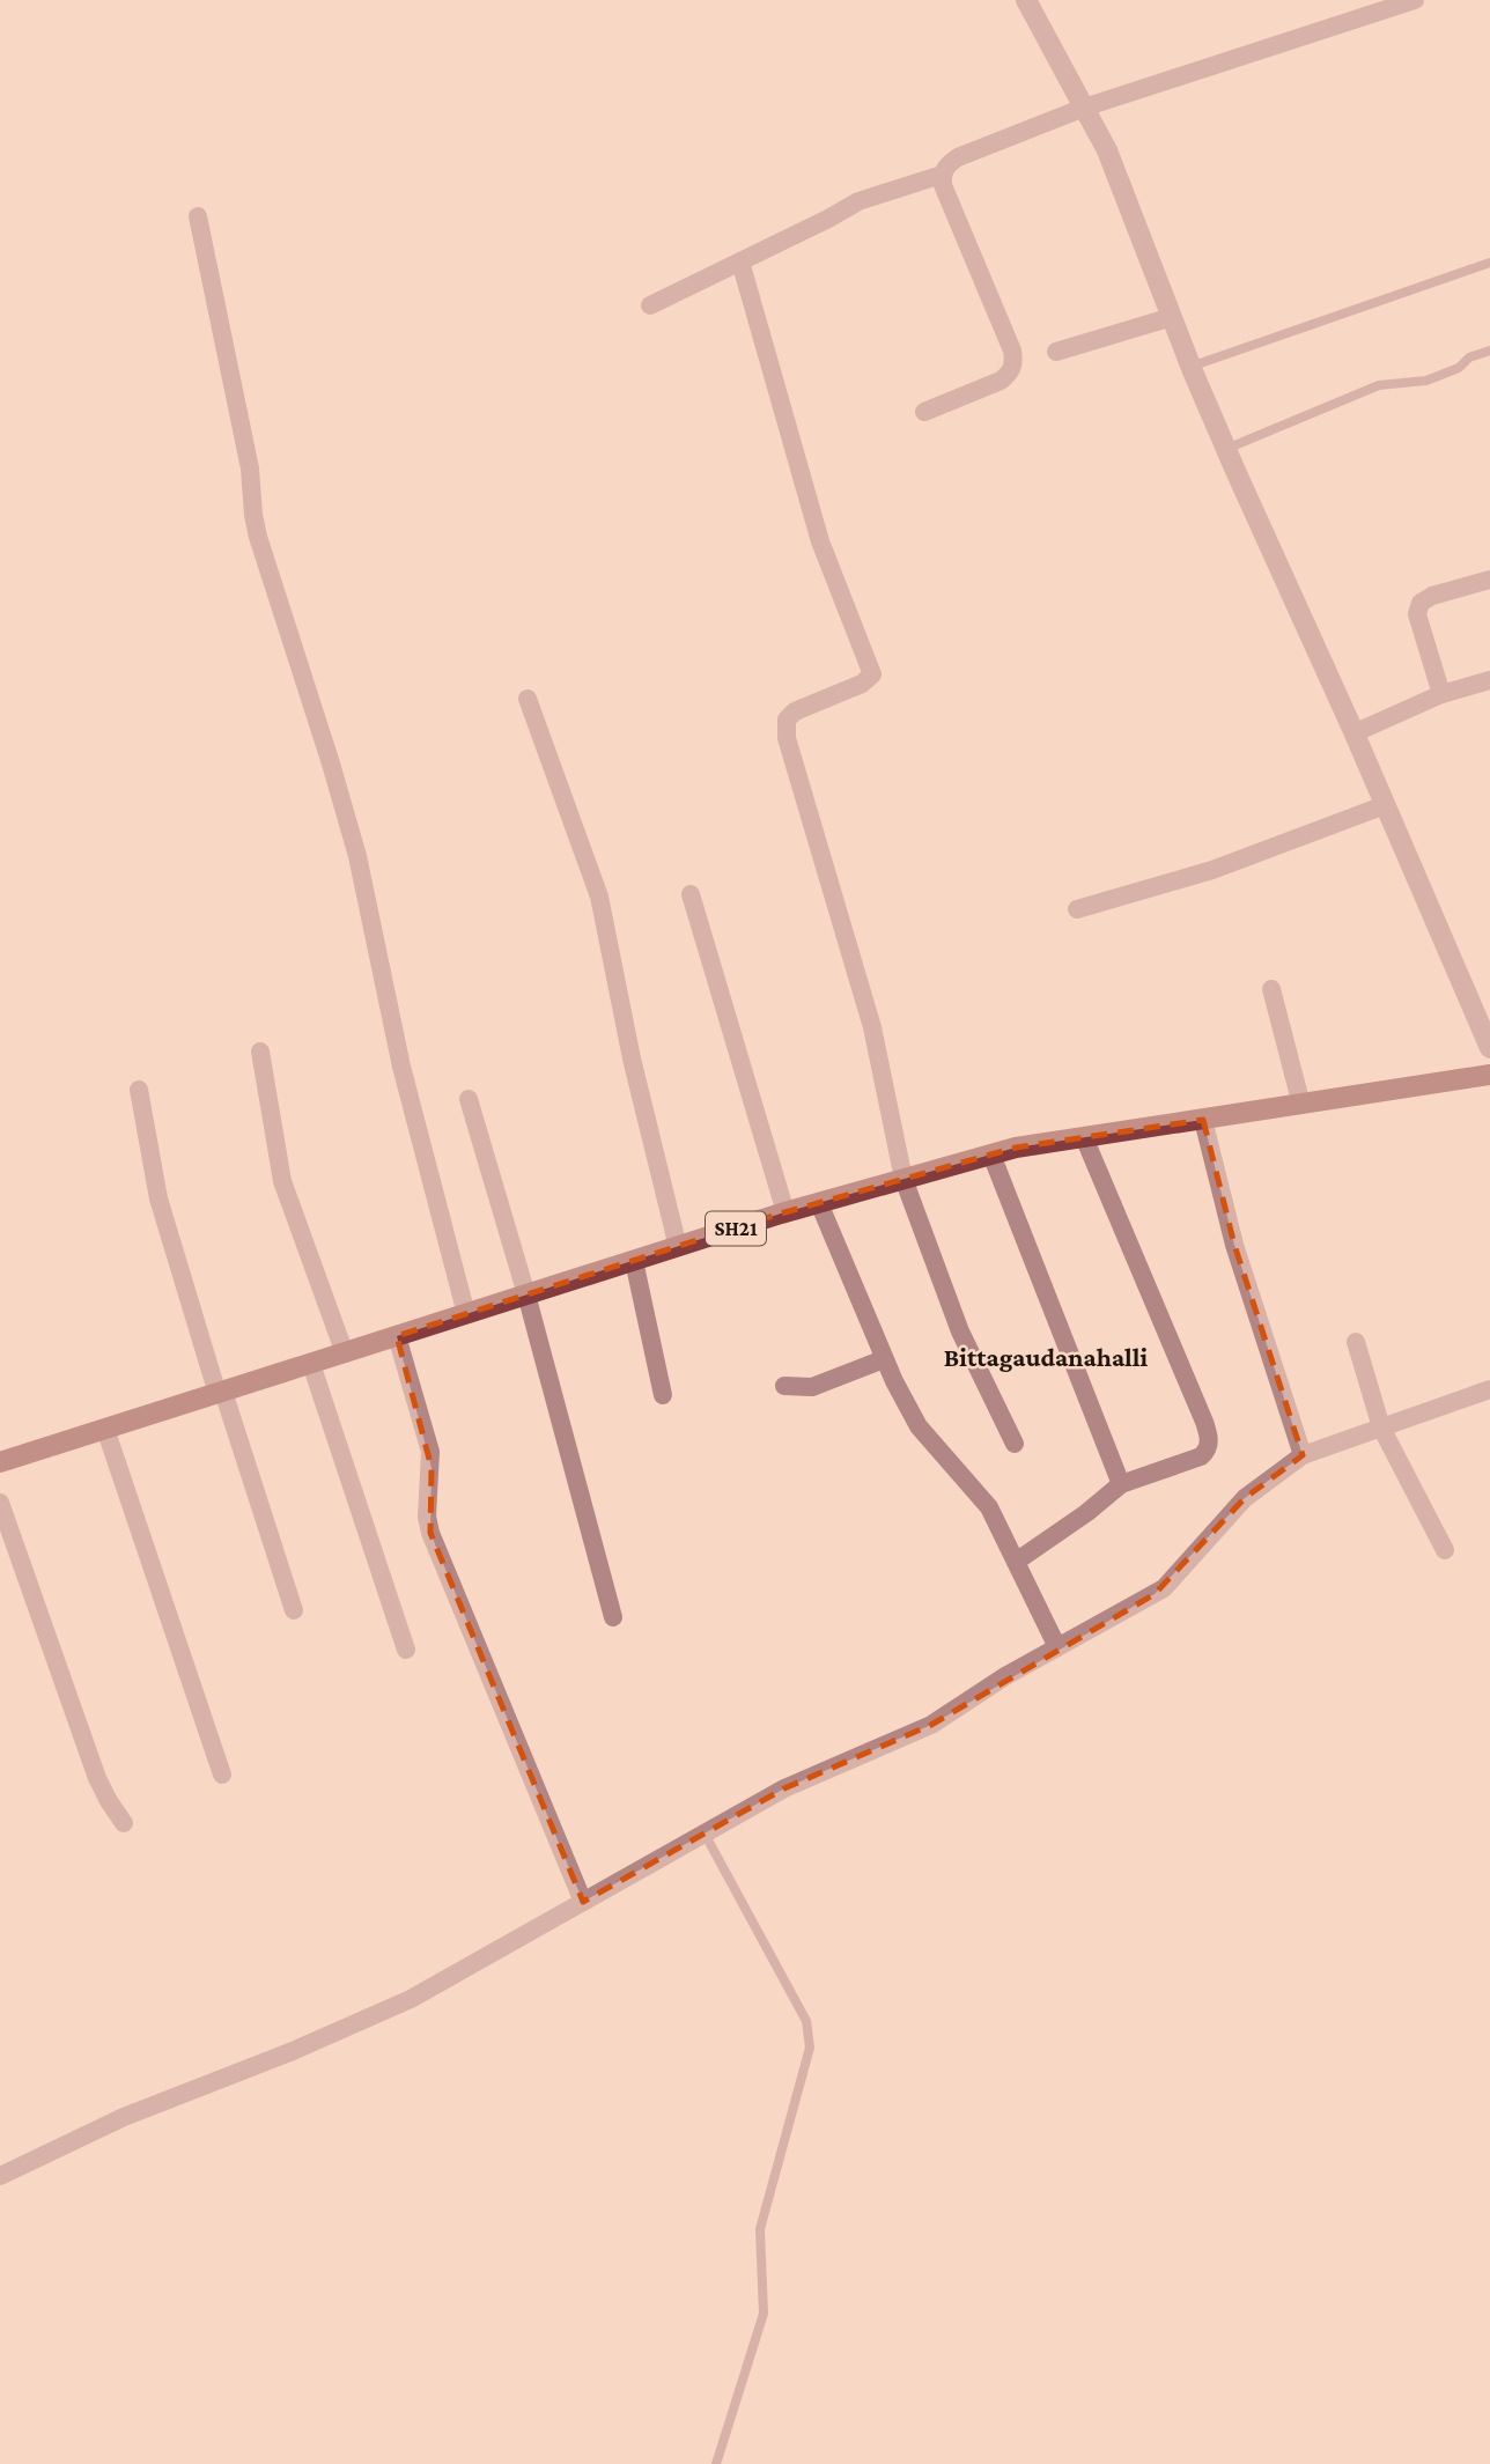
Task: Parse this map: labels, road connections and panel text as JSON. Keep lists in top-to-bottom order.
{
  "streets": {
    "main road": ["SH21"]
  },
  "districts": ["Bittagaudanahalli"]
}
